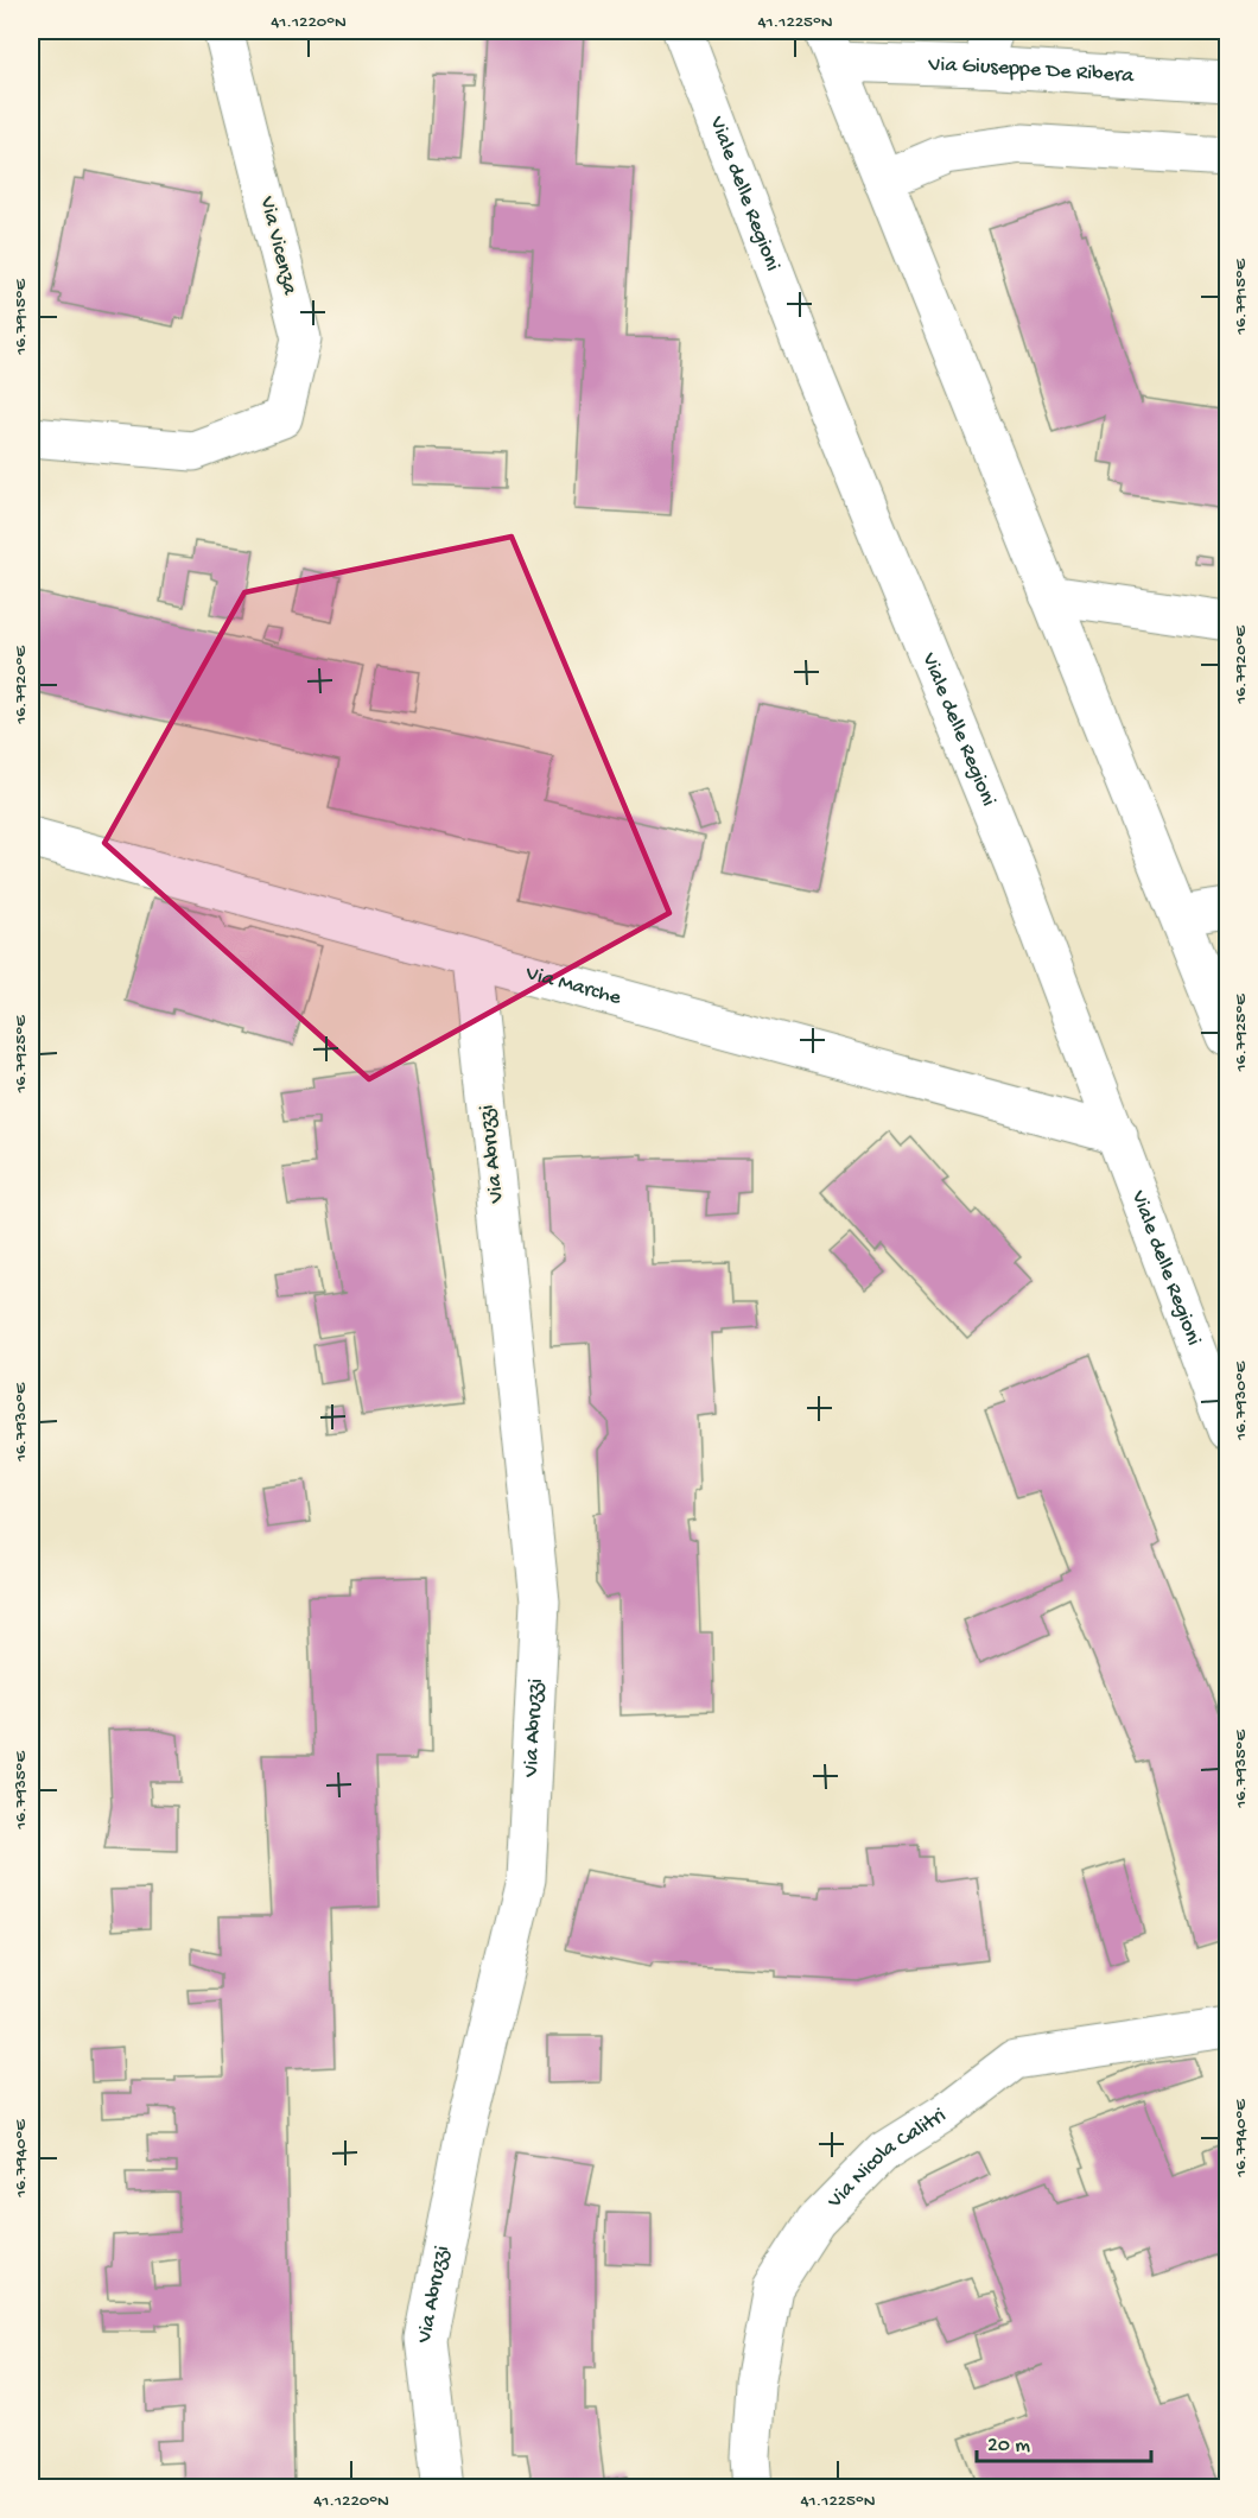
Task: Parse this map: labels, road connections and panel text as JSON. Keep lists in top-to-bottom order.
{
  "streets": {
    "street": [
      "Via Giuseppe De Ribera",
      "Viale delle Regioni",
      "Via Vicenza",
      "Via Marche",
      "Via Abruzzi",
      "Via Nicola Calitri"
    ]
  },
  "crossings": [
    ["Viale delle Regioni", "Via Marche"],
    ["Via Marche", "Via Abruzzi"]
  ],
  "scale_bar": "20 m",
  "coordinates": [
    "41.1220°N",
    "41.1225°N",
    "16.7915°E",
    "16.7920°E",
    "16.7925°E",
    "16.7930°E",
    "16.7935°E",
    "16.7940°E"
  ]
}
